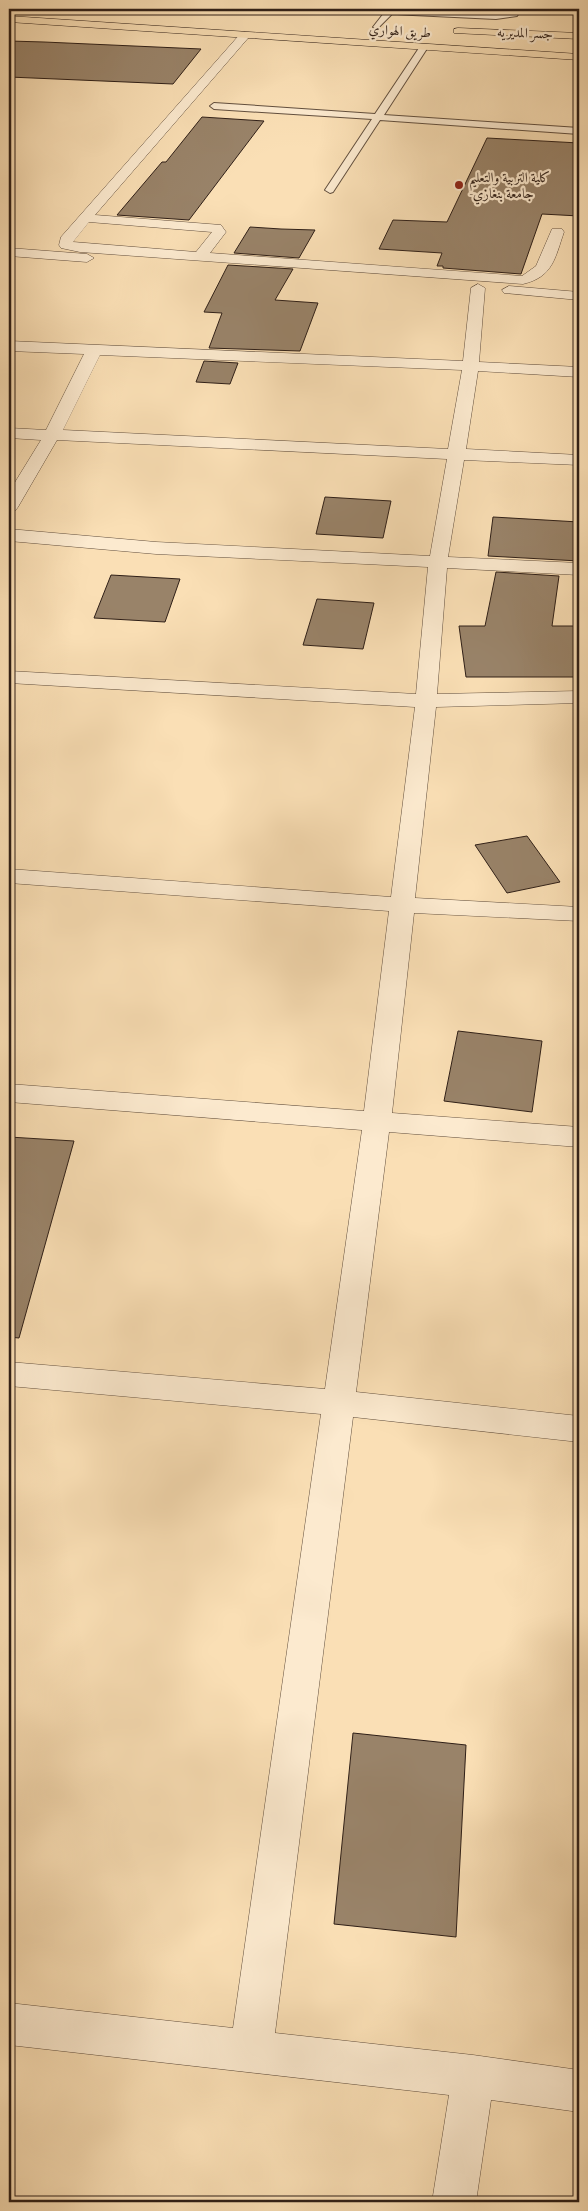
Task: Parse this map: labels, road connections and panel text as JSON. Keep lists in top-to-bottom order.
{
  "streets": {
    "highway": ["طريق الهواري", "جسر المديريه"]
  },
  "crossings": [
    ["طريق الهواري", "جسر المديريه"]
  ],
  "places": ["كلية التربية والتعليم -جامعة بنغازي"]
}
